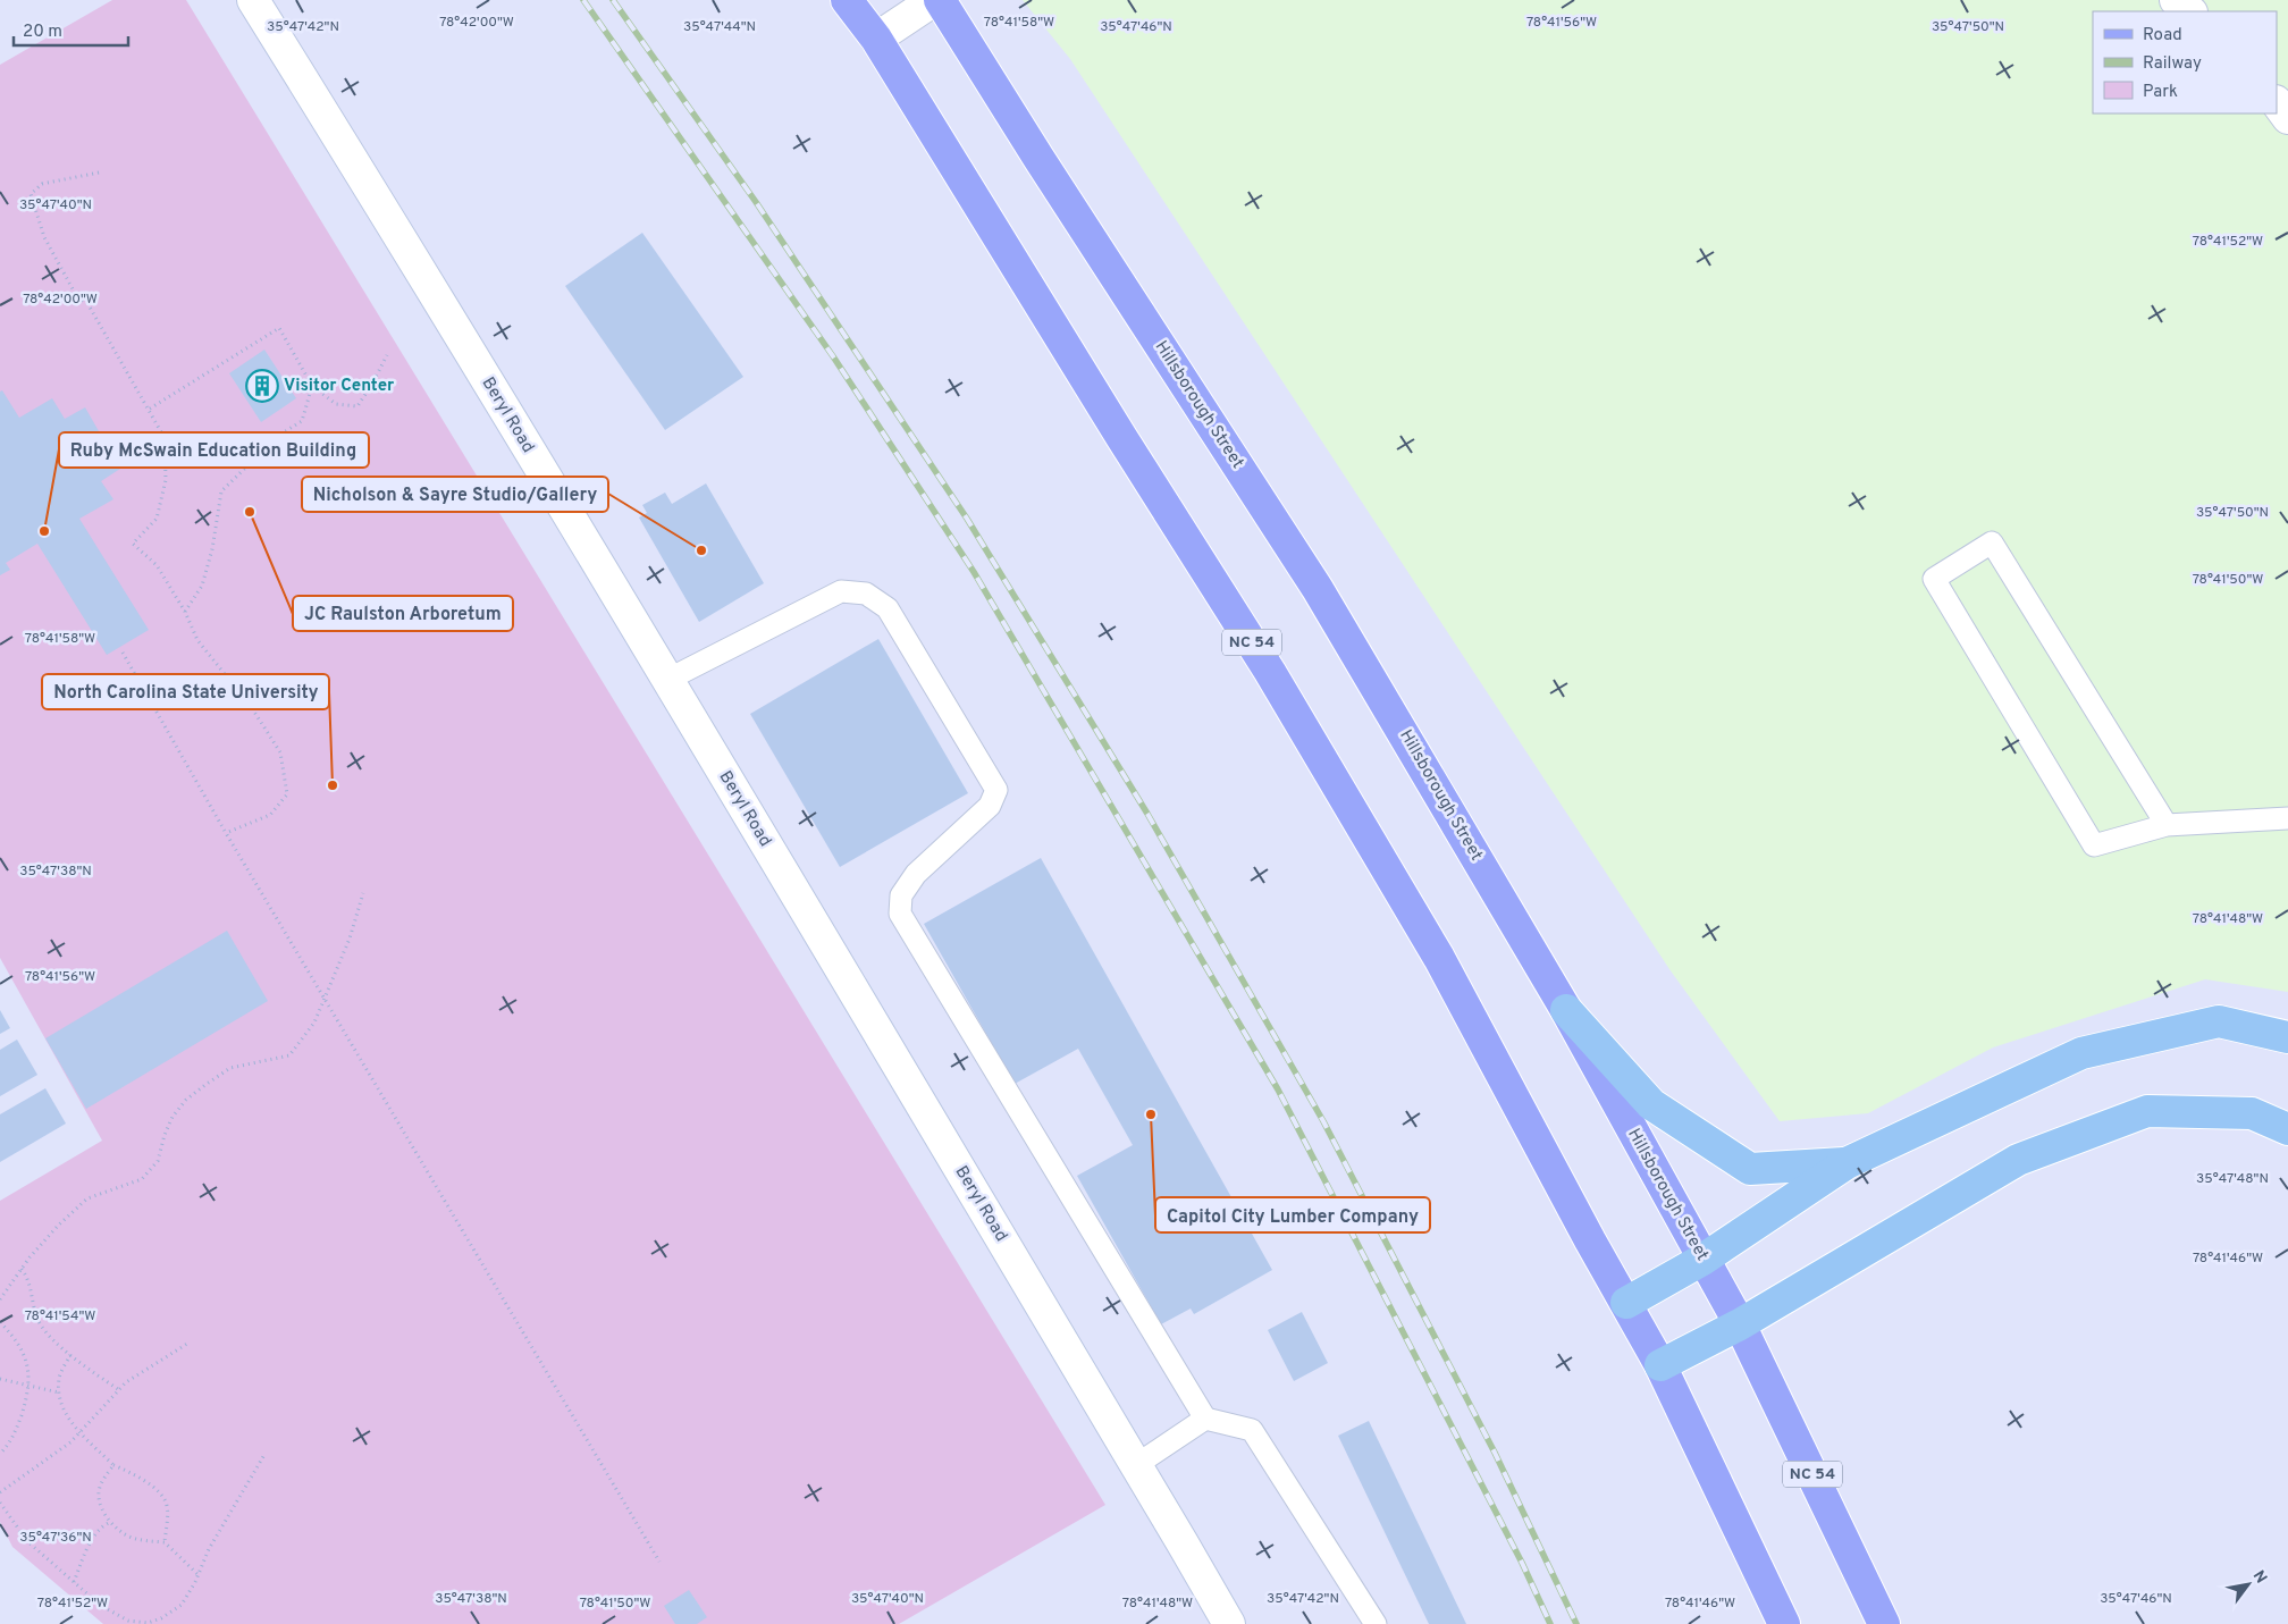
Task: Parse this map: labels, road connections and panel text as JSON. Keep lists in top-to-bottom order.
{
  "streets": {
    "main road": ["Hillsborough Street", "NC 54"],
    "street": ["Beryl Road"]
  },
  "places": {
    "building": ["Visitor Center"],
    "other": [
      "JC Raulston Arboretum",
      "Ruby McSwain Education Building",
      "Nicholson & Sayre Studio/Gallery",
      "North Carolina State University",
      "Capitol City Lumber Company"
    ]
  },
  "legend": ["Road", "Railway", "Park"],
  "scale_bar": "20 m",
  "north": "top right",
  "coordinates": [
    "78°42'00\"W",
    "78°41'58\"W",
    "78°41'56\"W",
    "35°47'42\"N",
    "35°47'44\"N",
    "35°47'46\"N",
    "35°47'50\"N",
    "35°47'40\"N",
    "78°41'52\"W",
    "78°41'50\"W",
    "35°47'38\"N",
    "78°41'48\"W",
    "35°47'48\"N",
    "78°41'46\"W",
    "78°41'54\"W",
    "35°47'36\"N"
  ]
}
